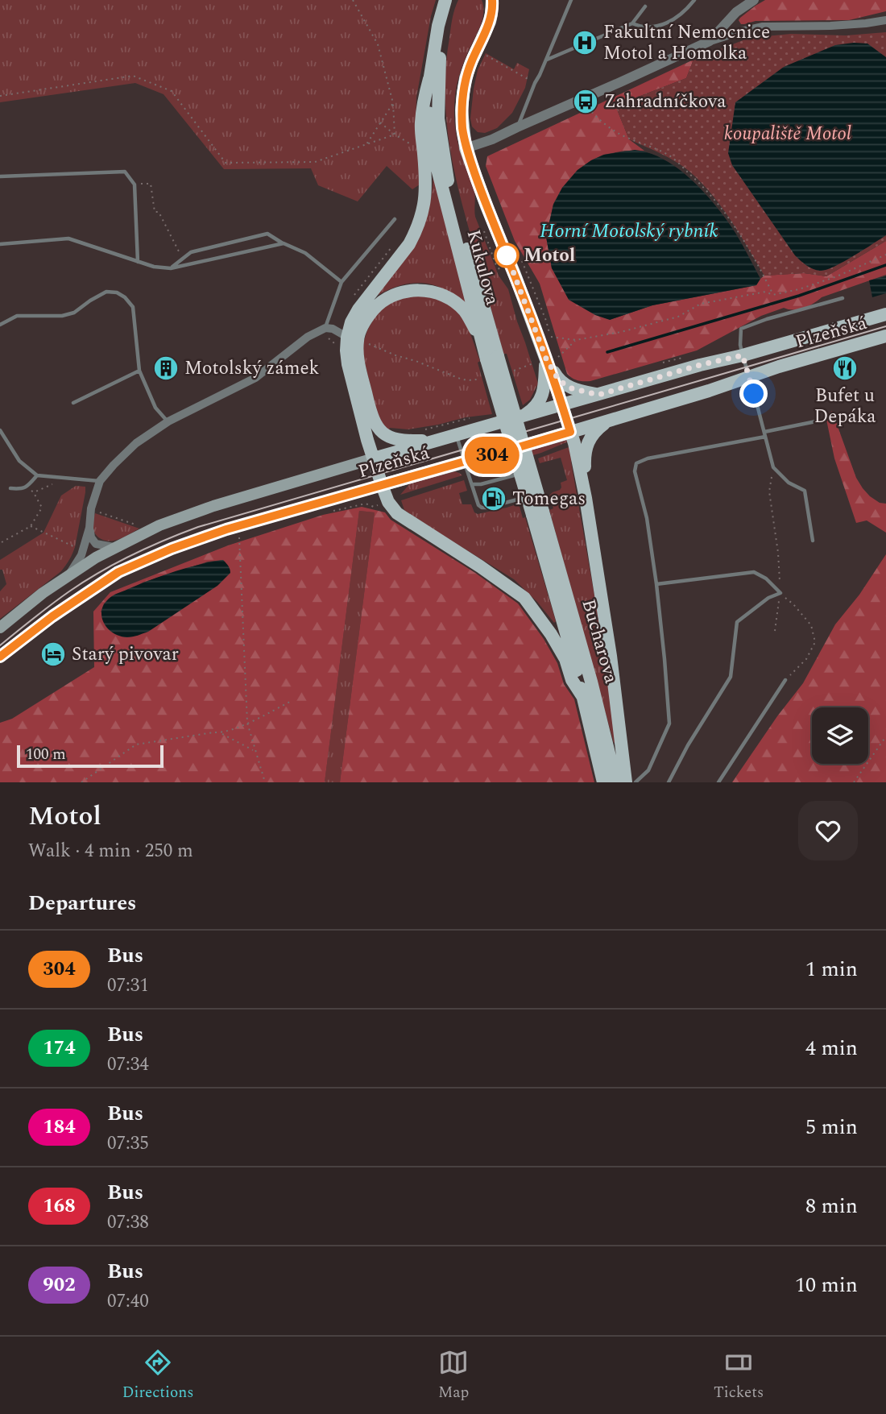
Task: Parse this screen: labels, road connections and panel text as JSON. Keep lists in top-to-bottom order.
{
  "streets": {
    "main road": ["Kukulova", "Plzeňská", "Bucharova"]
  },
  "crossings": [
    ["Kukulova", "Bucharova"]
  ],
  "water": ["Horní Motolský rybník"],
  "parks": ["koupaliště Motol"],
  "places": {
    "hospital": ["Fakultní Nemocnice Motol a Homolka"],
    "bus stop": ["Zahradníčkova"],
    "other": ["Motol"],
    "building": ["Motolský zámek"],
    "restaurant": ["Bufet u Depáka"],
    "fuel station": ["Tomegas"],
    "hotel": ["Starý pivovar"]
  },
  "lines": ["bus line 304"],
  "scale_bar": "100 m",
  "page": {
    "on_map": "304",
    "scale": "100 m",
    "heading": [
      ["Motol", "Walk · 4 min · 250 m"],
      "Departures"
    ],
    "list": [
      {
        "mark": "304",
        "name": "Bus",
        "note": "07:31",
        "value": "1 min"
      },
      {
        "mark": "174",
        "name": "Bus",
        "note": "07:34",
        "value": "4 min"
      },
      {
        "mark": "184",
        "name": "Bus",
        "note": "07:35",
        "value": "5 min"
      },
      {
        "mark": "168",
        "name": "Bus",
        "note": "07:38",
        "value": "8 min"
      },
      {
        "mark": "902",
        "name": "Bus",
        "note": "07:40",
        "value": "10 min"
      }
    ],
    "tabs": ["Directions", "Map", "Tickets"]
  }
}
